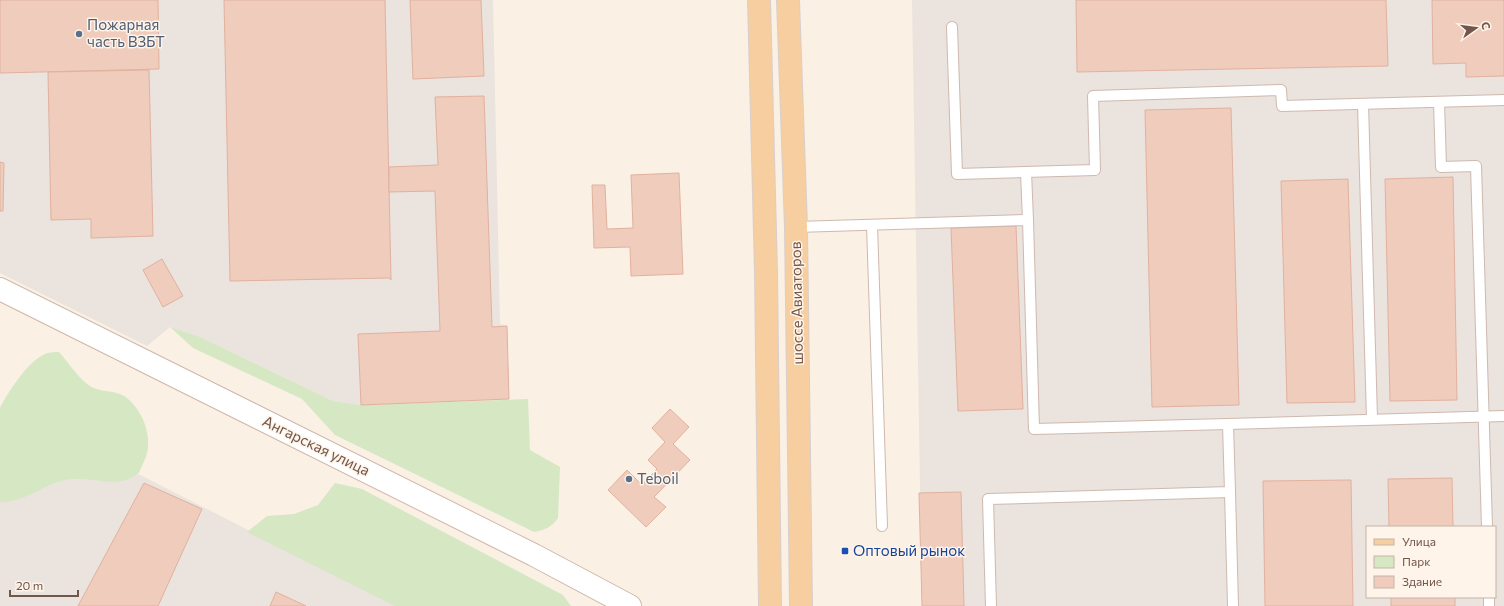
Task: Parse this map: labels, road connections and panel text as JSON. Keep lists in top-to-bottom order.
{
  "streets": {
    "main road": ["шоссе Авиаторов", "Ангарская улица"]
  },
  "places": {
    "other": ["Пожарная часть ВЗБТ", "Teboil"],
    "transit": ["Оптовый рынок"]
  },
  "legend": ["Улица", "Парк", "Здание"],
  "scale_bar": "20 m",
  "north": "right"
}
